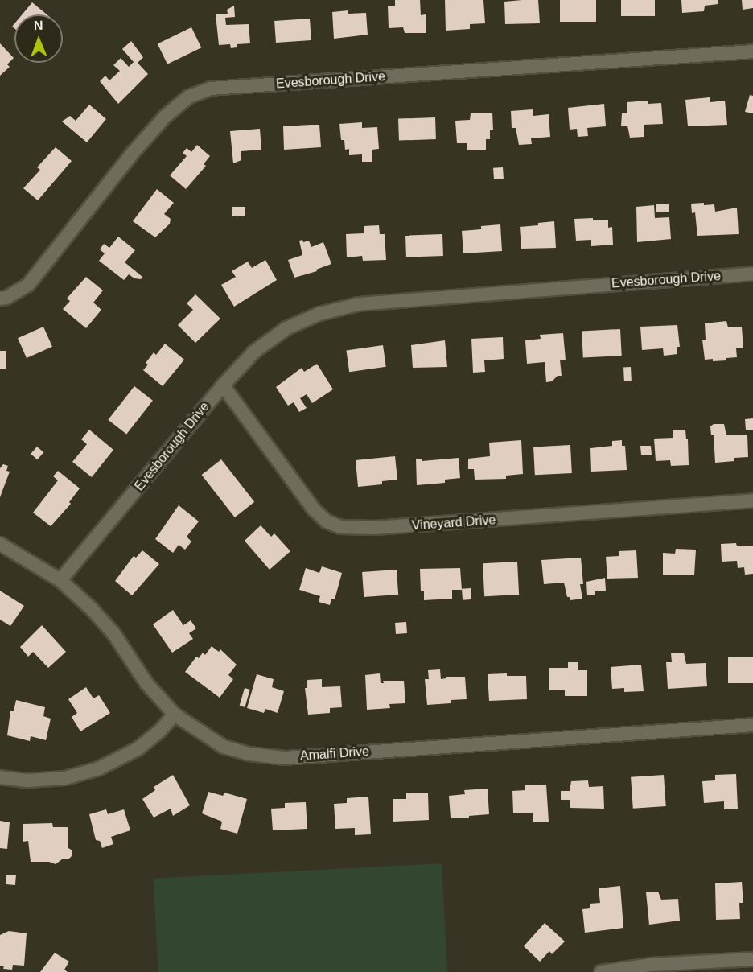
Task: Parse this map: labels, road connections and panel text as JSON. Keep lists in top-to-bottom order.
{
  "streets": {
    "street": ["Evesborough Drive", "Vineyard Drive", "Amalfi Drive"]
  },
  "crossings": [
    ["Evesborough Drive", "Vineyard Drive"],
    ["Evesborough Drive", "Amalfi Drive"]
  ],
  "north": "top"
}
